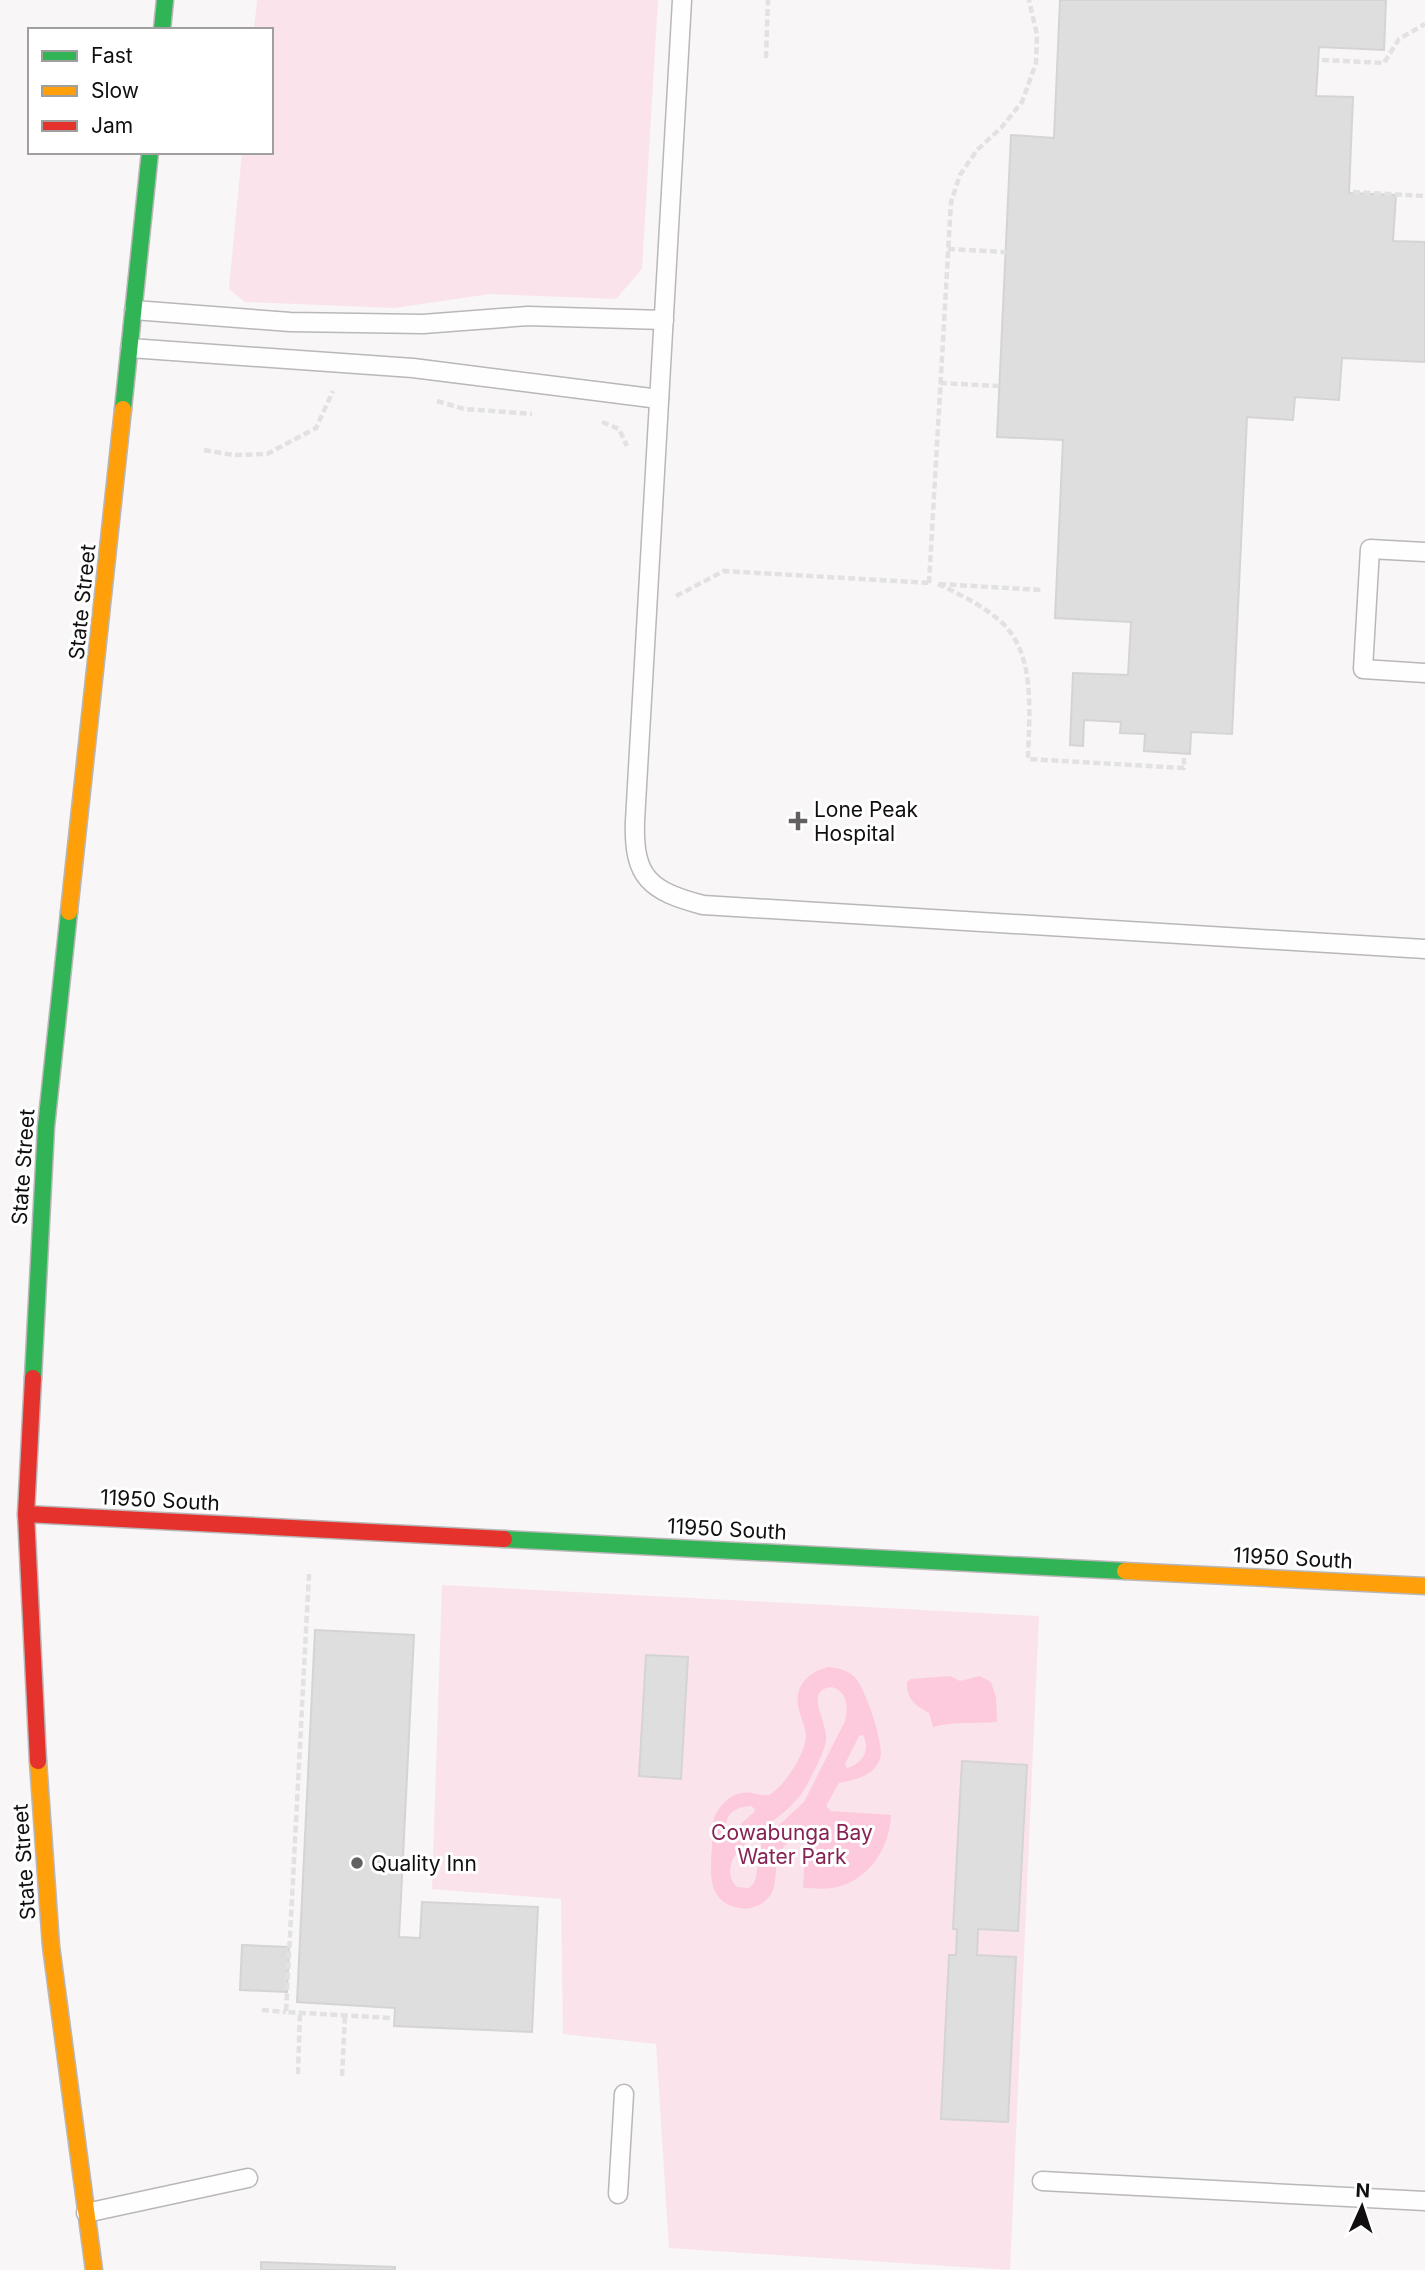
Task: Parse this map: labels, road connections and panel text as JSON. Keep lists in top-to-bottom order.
{
  "streets": {
    "main road": ["State Street", "11950 South"]
  },
  "crossings": [
    ["State Street", "11950 South"]
  ],
  "parks": ["Cowabunga Bay Water Park"],
  "places": {
    "health": ["Lone Peak Hospital"],
    "other": ["Quality Inn"]
  },
  "legend": ["Fast", "Slow", "Jam"],
  "north": "top"
}
